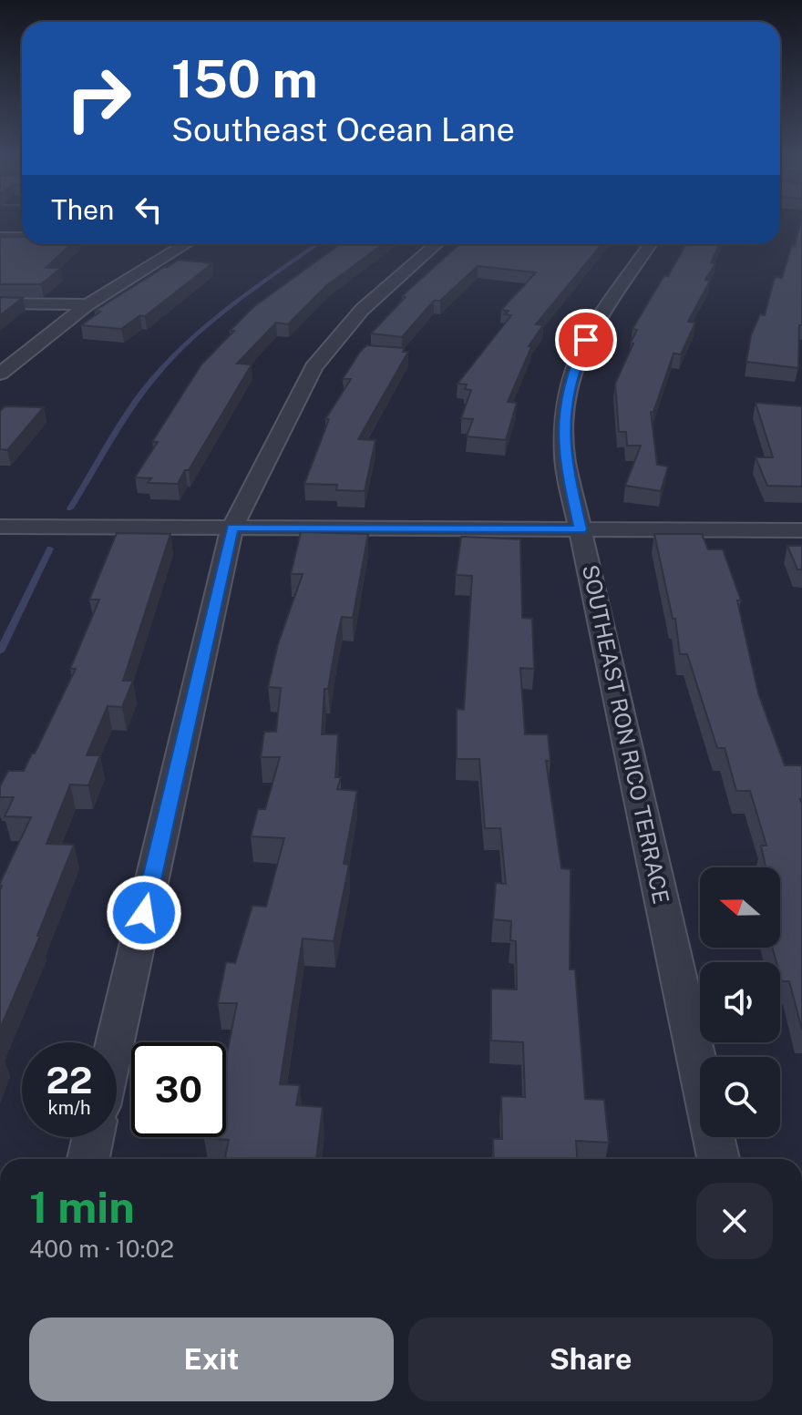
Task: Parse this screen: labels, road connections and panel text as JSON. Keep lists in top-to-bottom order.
{
  "streets": {
    "street": ["SOUTHEAST RON RICO TERRACE"]
  },
  "north": "left",
  "page": {
    "turn": ["150 m", "Southeast Ocean Lane"],
    "then": "Then",
    "speed": "22 km/h",
    "limit": "30",
    "heading": ["1 min", "400 m · 10:02"],
    "buttons": ["Exit", "Share"]
  }
}
